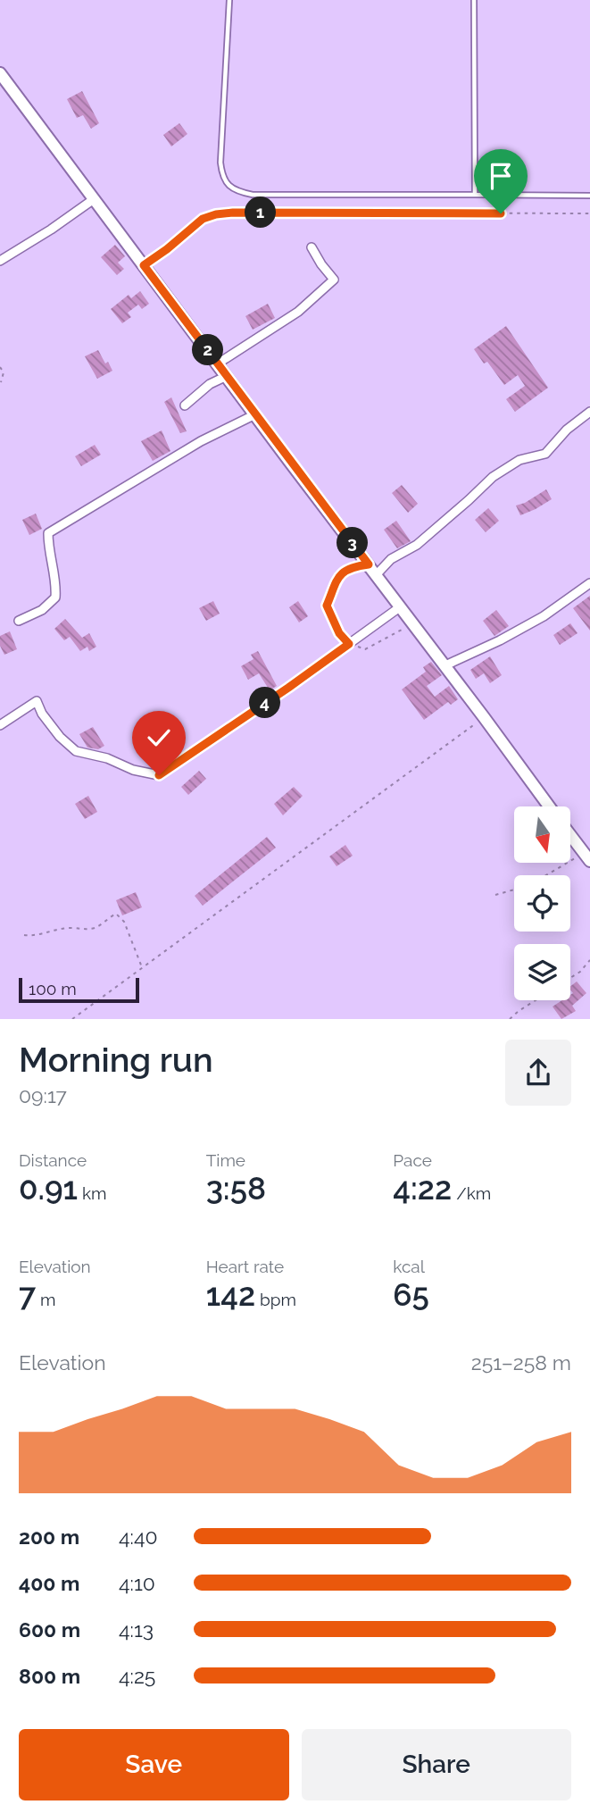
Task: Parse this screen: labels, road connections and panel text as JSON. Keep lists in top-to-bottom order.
{
  "scale_bar": "100 m",
  "north": "bottom",
  "page": {
    "pins": [
      "1",
      "2",
      "3",
      "4"
    ],
    "scale": "100 m",
    "heading": ["Morning run", "09:17"],
    "stats": [
      ["Distance", "0.91 km"],
      ["Time", "3:58"],
      ["Pace", "4:22 /km"],
      ["Elevation", "7 m"],
      ["Heart rate", "142 bpm"],
      ["kcal", "65"]
    ],
    "chart": ["Elevation", "251–258 m"],
    "list": [
      {
        "name": "200 m",
        "note": "4:40"
      },
      {
        "name": "400 m",
        "note": "4:10"
      },
      {
        "name": "600 m",
        "note": "4:13"
      },
      {
        "name": "800 m",
        "note": "4:25"
      }
    ],
    "buttons": ["Save", "Share"]
  }
}
